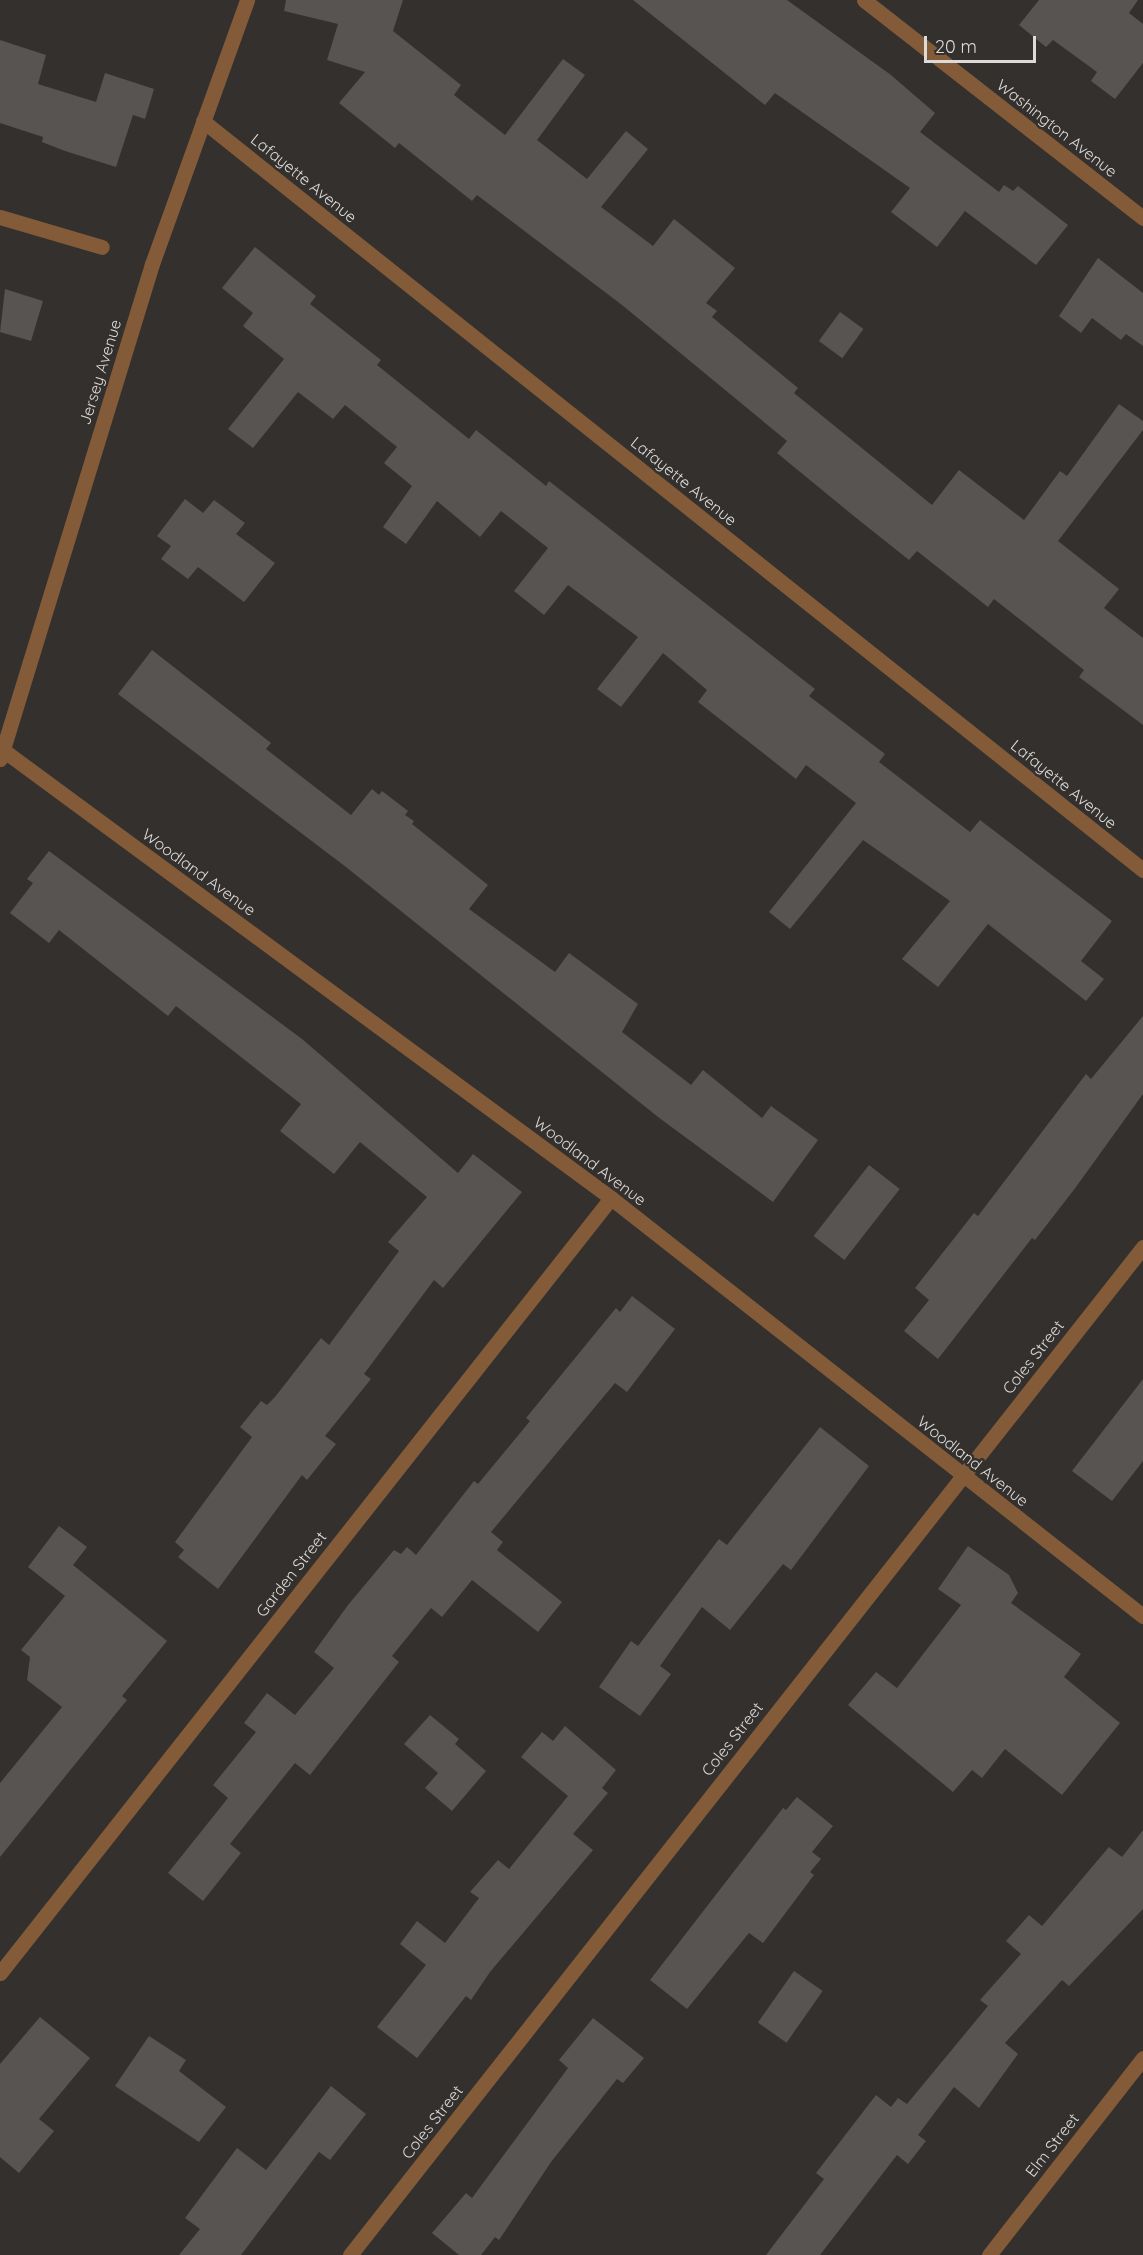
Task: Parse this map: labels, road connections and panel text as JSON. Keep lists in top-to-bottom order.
{
  "streets": {
    "street": [
      "Washington Avenue",
      "Lafayette Avenue",
      "Jersey Avenue",
      "Woodland Avenue",
      "Coles Street",
      "Garden Street",
      "Elm Street"
    ]
  },
  "crossings": [
    ["Lafayette Avenue", "Jersey Avenue"],
    ["Jersey Avenue", "Woodland Avenue"],
    ["Woodland Avenue", "Coles Street"],
    ["Woodland Avenue", "Garden Street"]
  ],
  "scale_bar": "20 m"
}
